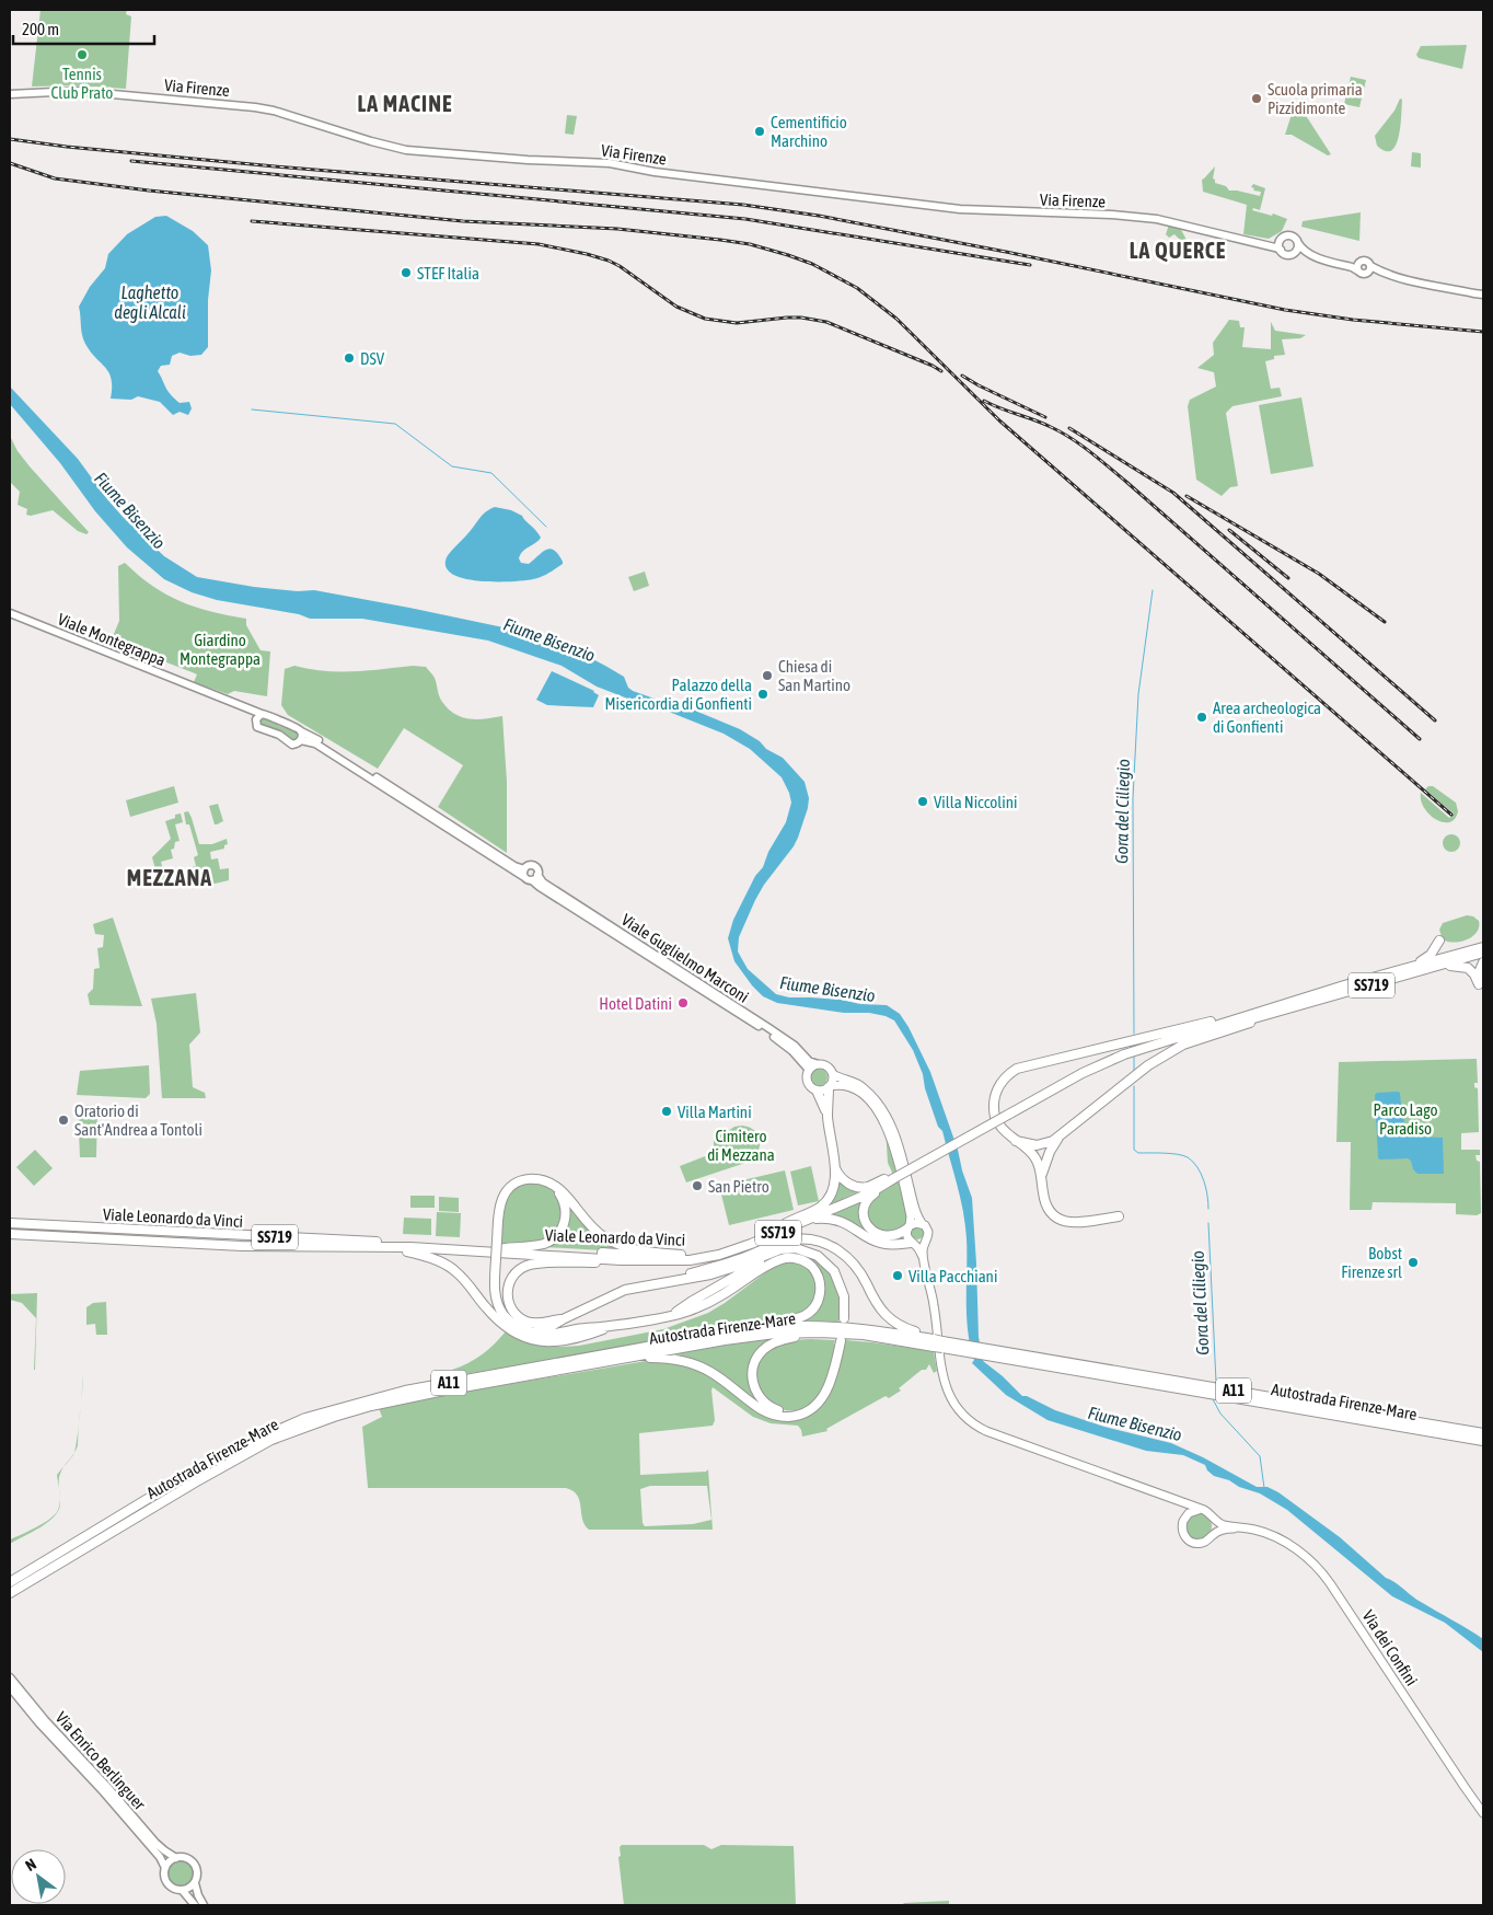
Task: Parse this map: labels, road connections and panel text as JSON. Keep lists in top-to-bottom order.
{
  "streets": {
    "highway": [
      "SS719",
      "Viale Leonardo da Vinci",
      "Autostrada Firenze-Mare",
      "A11"
    ],
    "main road": [
      "Via Firenze",
      "Viale Montegrappa",
      "Viale Guglielmo Marconi",
      "Via dei Confini",
      "Via Enrico Berlinguer"
    ]
  },
  "crossings": [
    ["Viale Montegrappa", "Viale Guglielmo Marconi"],
    ["SS719", "Viale Leonardo da Vinci"]
  ],
  "districts": ["LA MACINE", "LA QUERCE", "MEZZANA"],
  "water": ["Laghetto degli Alcali", "Fiume Bisenzio", "Gora del Ciliegio"],
  "parks": ["Giardino Montegrappa", "Parco Lago Paradiso", "Cimitero di Mezzana"],
  "places": [
    "Tennis Club Prato",
    "Scuola primaria Pizzidimonte",
    "Cementificio Marchino",
    "STEF Italia",
    "DSV",
    "Chiesa di San Martino",
    "Palazzo della Misericordia di Gonfienti",
    "Area archeologica di Gonfienti",
    "Villa Niccolini",
    "Hotel Datini",
    "Villa Martini",
    "Oratorio di Sant'Andrea a Tontoli",
    "San Pietro",
    "Bobst Firenze srl",
    "Villa Pacchiani"
  ],
  "scale_bar": "200 m",
  "north": "top left"
}
